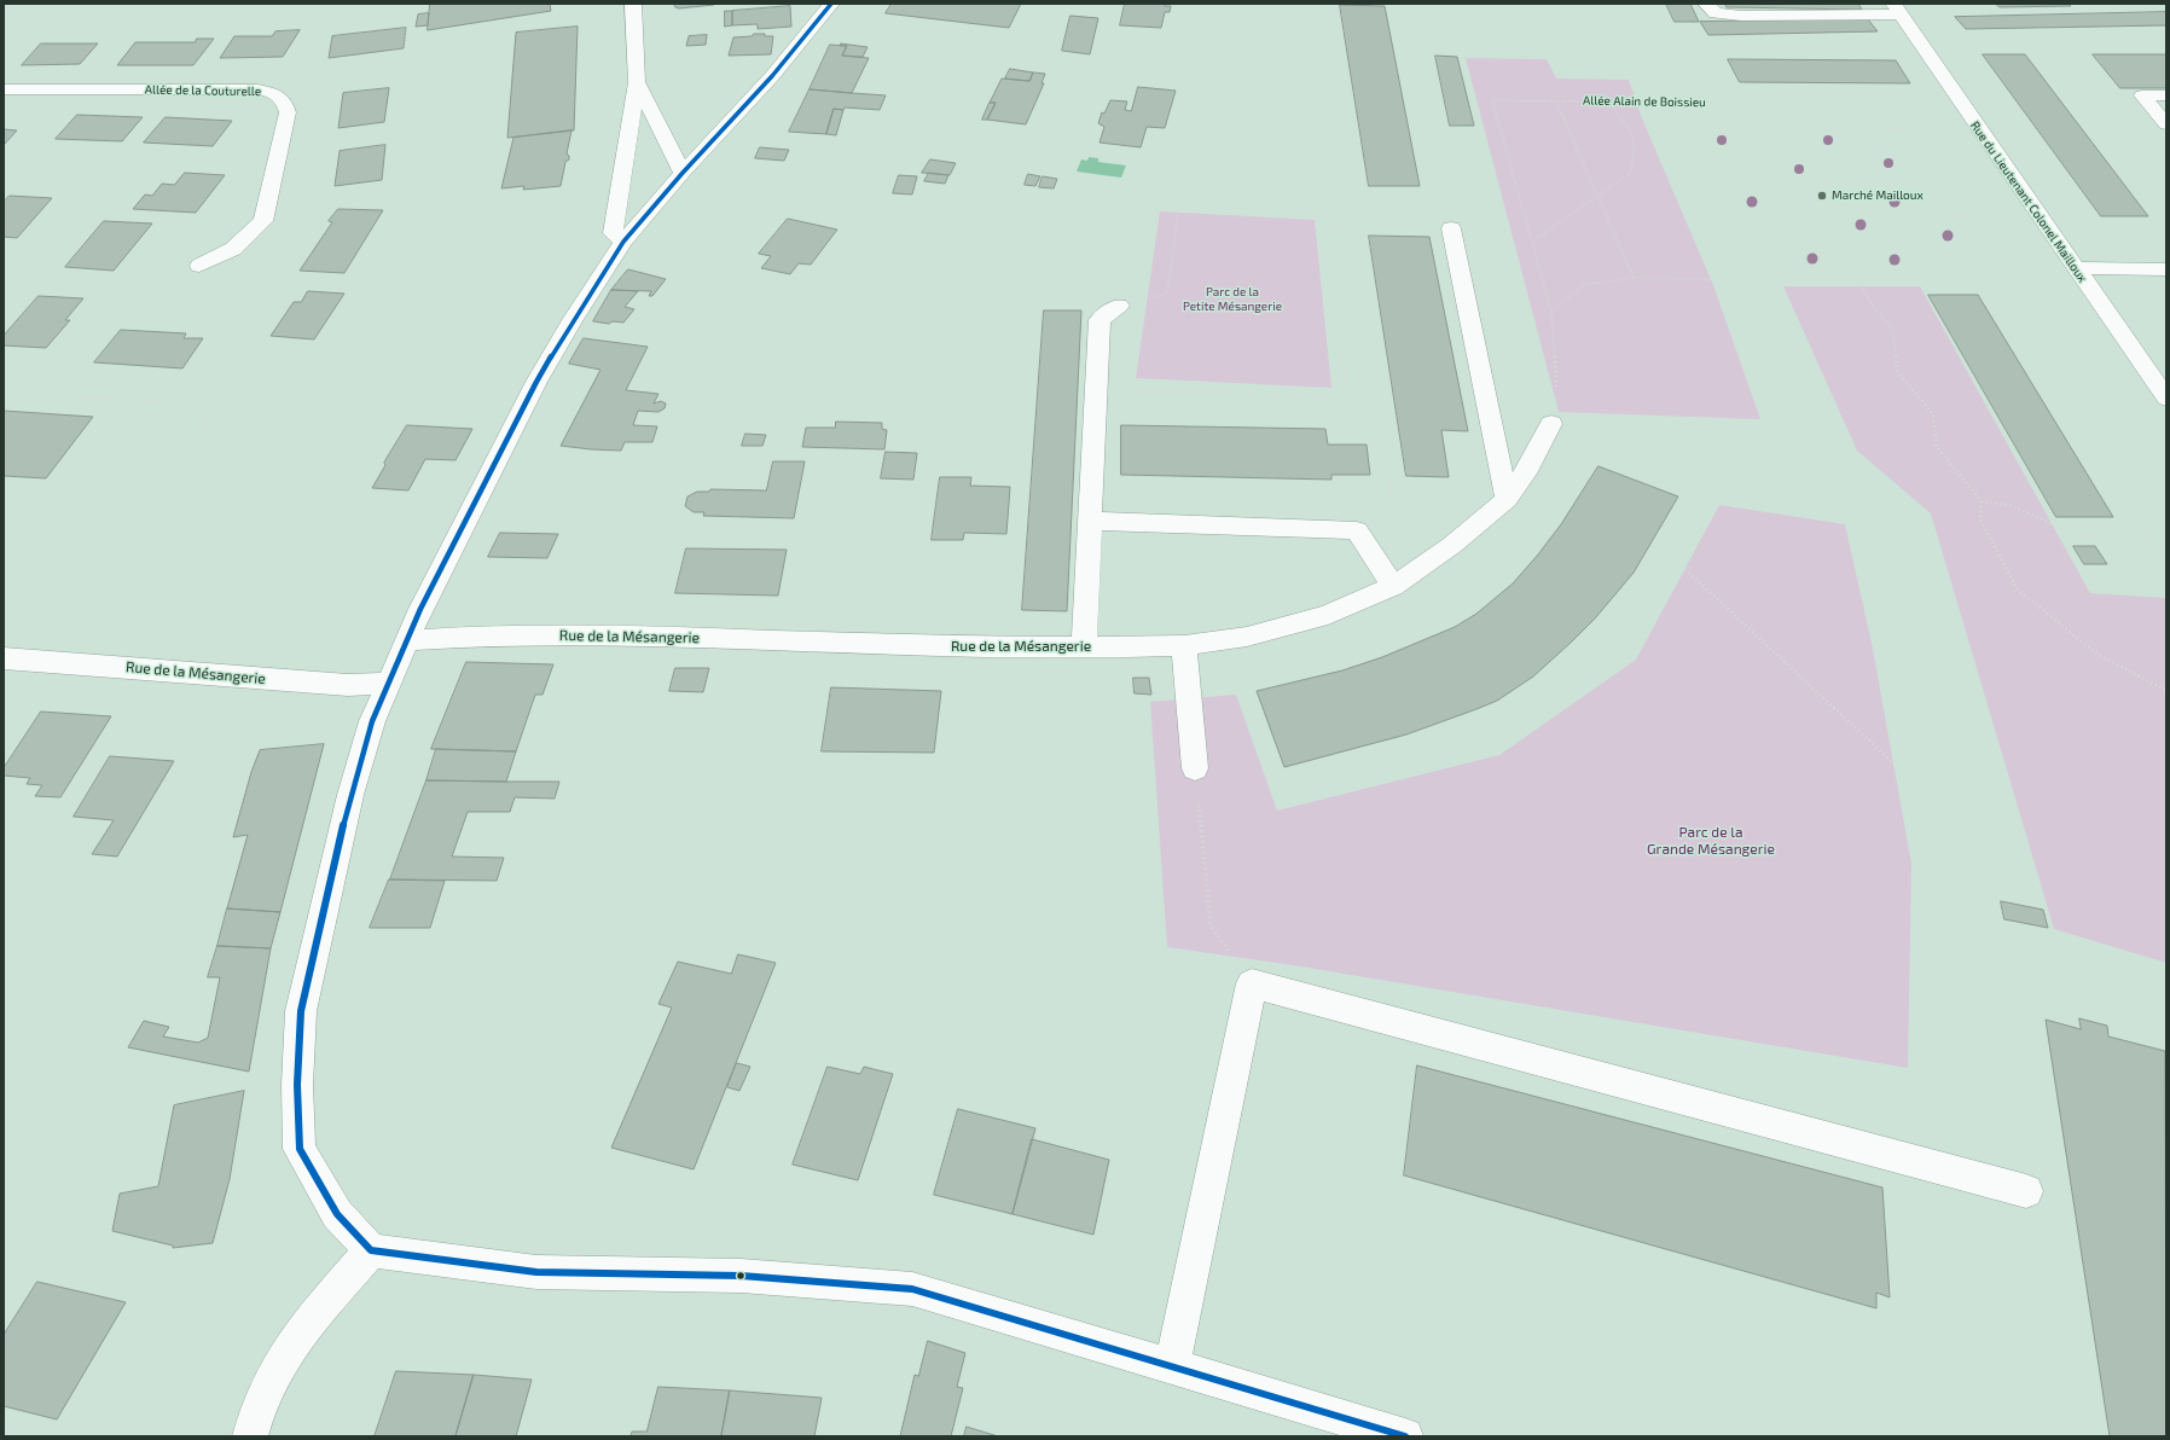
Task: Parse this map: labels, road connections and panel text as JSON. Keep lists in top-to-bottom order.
{
  "streets": {
    "street": ["Allée de la Couturelle", "Rue du Lieutenant Colonel Mailloux", "Rue de la Mésangerie"],
    "path": ["Allée Alain de Boissieu"]
  },
  "parks": ["Parc de la Petite Mésangerie", "Parc de la Grande Mésangerie"],
  "places": ["Marché Mailloux"]
}
